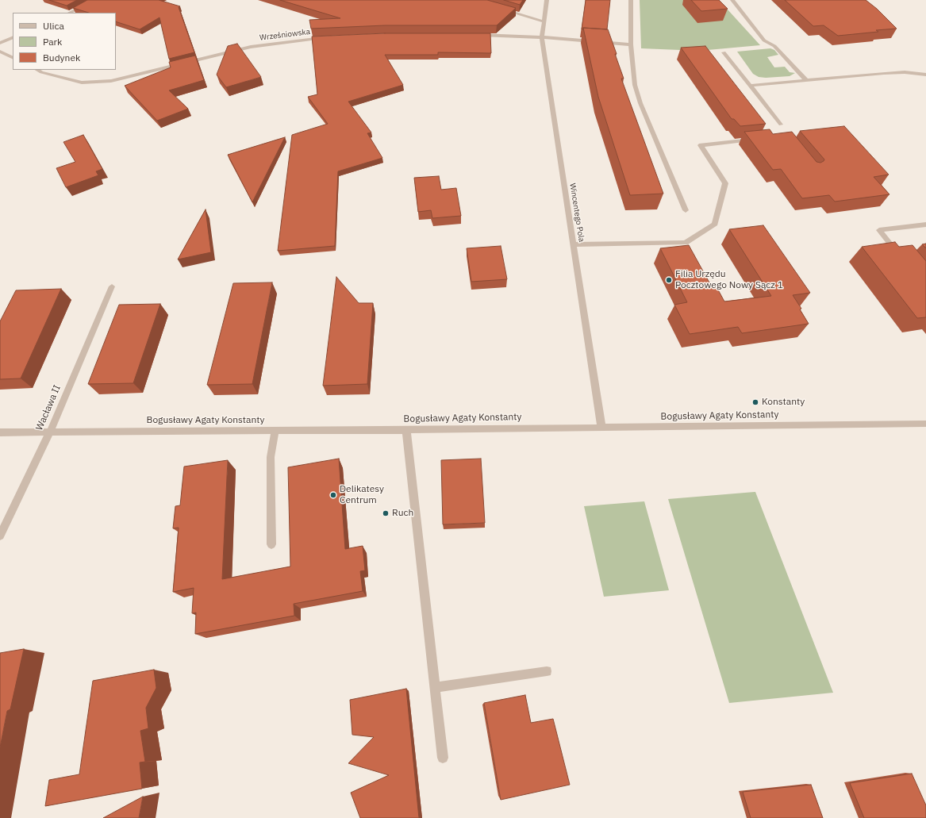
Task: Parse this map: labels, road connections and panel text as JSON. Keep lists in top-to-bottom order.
{
  "streets": {
    "street": [
      "Wrześniowska",
      "Wincentego Pola",
      "Wacława II",
      "Bogusławy Agaty Konstanty"
    ]
  },
  "crossings": [
    ["Wincentego Pola", "Bogusławy Agaty Konstanty"],
    ["Wacława II", "Bogusławy Agaty Konstanty"]
  ],
  "places": [
    "Filia Urzędu Pocztowego Nowy Sącz 1",
    "Konstanty",
    "Delikatesy Centrum",
    "Ruch"
  ],
  "legend": ["Ulica", "Park", "Budynek"]
}
